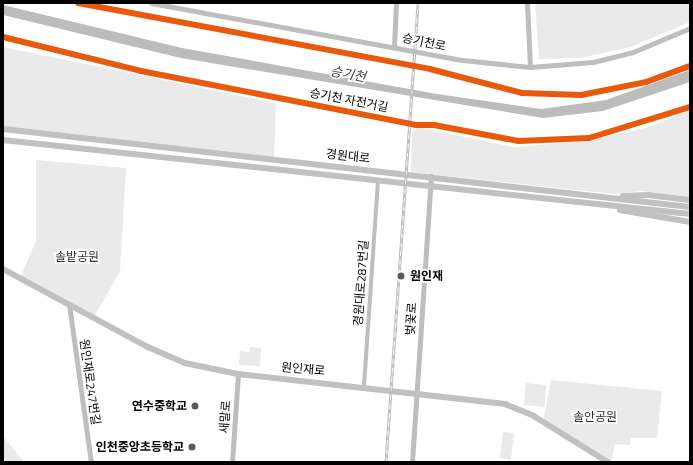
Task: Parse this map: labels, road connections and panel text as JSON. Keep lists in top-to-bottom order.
{
  "streets": {
    "main road": ["경원대로", "원인재로"],
    "street": [
      "승기천로",
      "경원대로287번길",
      "벚꽃로",
      "원인재로247번길",
      "새말로"
    ],
    "cycle path": ["승기천 자전거길"]
  },
  "crossings": [
    ["경원대로", "경원대로287번길"],
    ["경원대로", "벚꽃로"],
    ["경원대로287번길", "원인재로"],
    ["벚꽃로", "원인재로"],
    ["원인재로", "원인재로247번길"],
    ["원인재로", "새말로"]
  ],
  "water": ["승기천"],
  "parks": ["솔밭공원", "솔안공원"],
  "places": ["원인재", "연수중학교", "인천중앙초등학교"]
}
